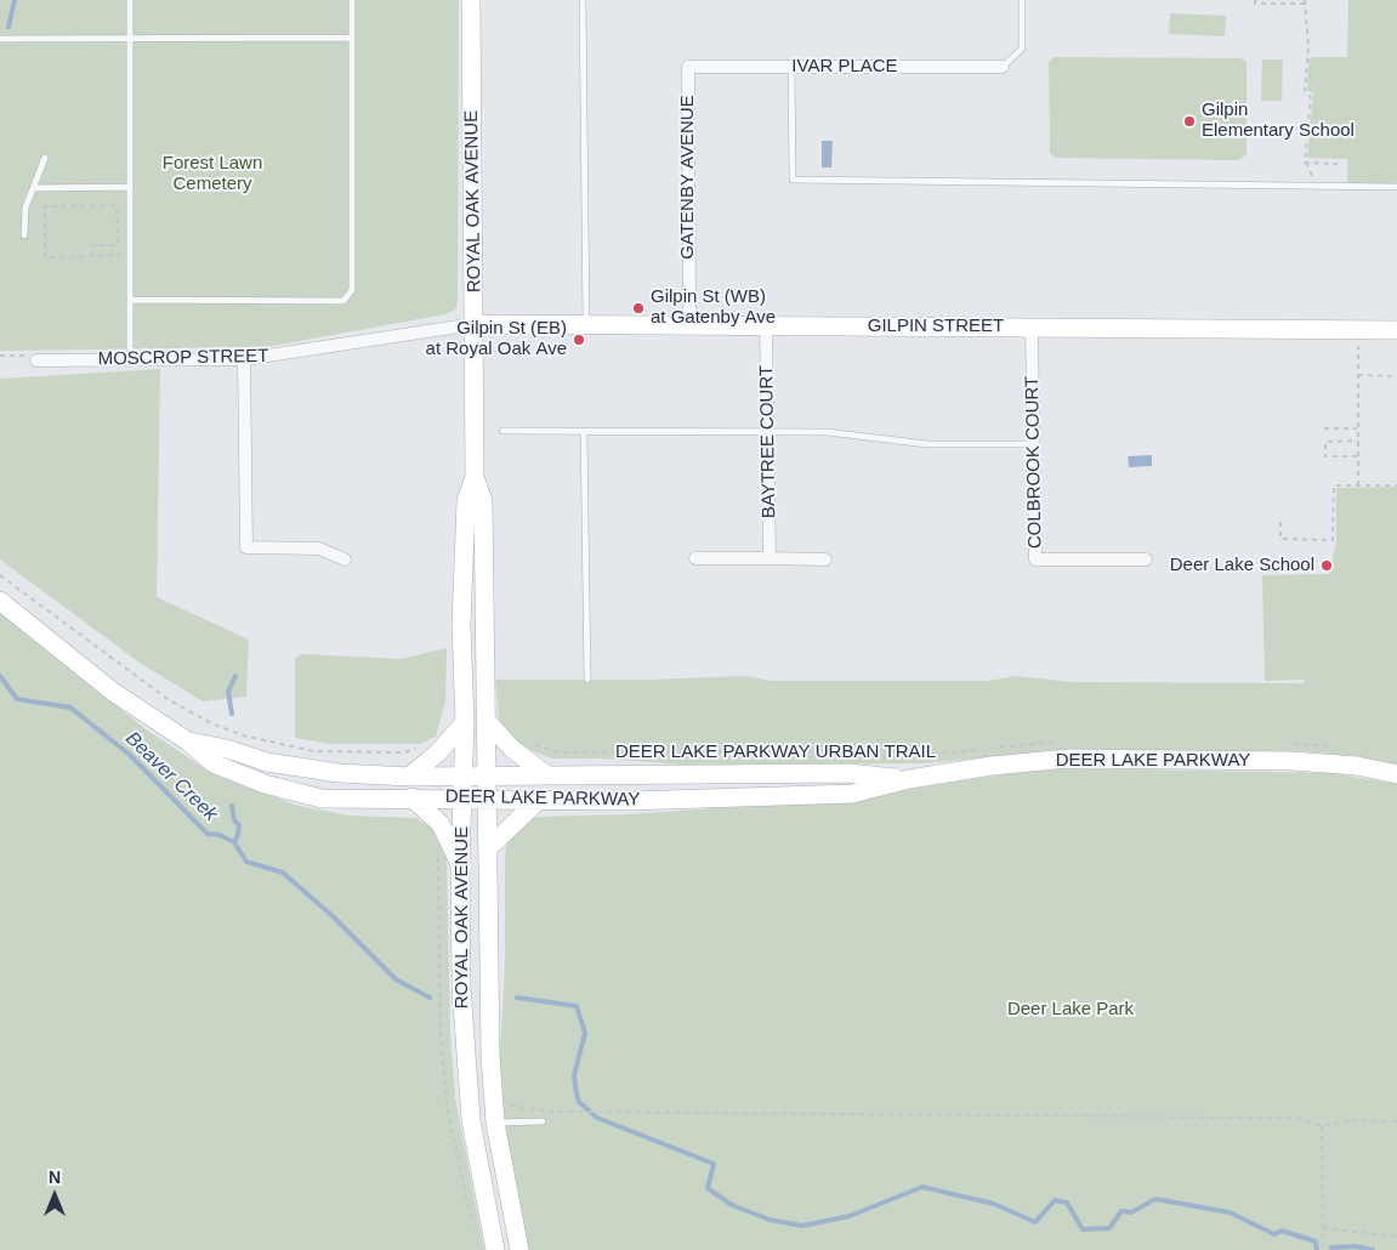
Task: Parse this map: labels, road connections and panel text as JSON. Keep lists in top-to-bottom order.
{
  "streets": {
    "main road": ["ROYAL OAK AVENUE", "GILPIN STREET", "DEER LAKE PARKWAY"],
    "street": [
      "IVAR PLACE",
      "GATENBY AVENUE",
      "MOSCROP STREET",
      "BAYTREE COURT",
      "COLBROOK COURT"
    ],
    "path": ["DEER LAKE PARKWAY URBAN TRAIL"]
  },
  "crossings": [
    ["IVAR PLACE", "GATENBY AVENUE"],
    ["GATENBY AVENUE", "GILPIN STREET"],
    ["ROYAL OAK AVENUE", "GILPIN STREET"],
    ["ROYAL OAK AVENUE", "MOSCROP STREET"],
    ["ROYAL OAK AVENUE", "DEER LAKE PARKWAY"],
    ["GILPIN STREET", "MOSCROP STREET"],
    ["GILPIN STREET", "BAYTREE COURT"],
    ["GILPIN STREET", "COLBROOK COURT"]
  ],
  "water": ["Beaver Creek"],
  "parks": ["Forest Lawn Cemetery", "Deer Lake Park"],
  "places": [
    "Gilpin Elementary School",
    "Gilpin St (WB) at Gatenby Ave",
    "Gilpin St (EB) at Royal Oak Ave",
    "Deer Lake School"
  ],
  "north": "top"
}
